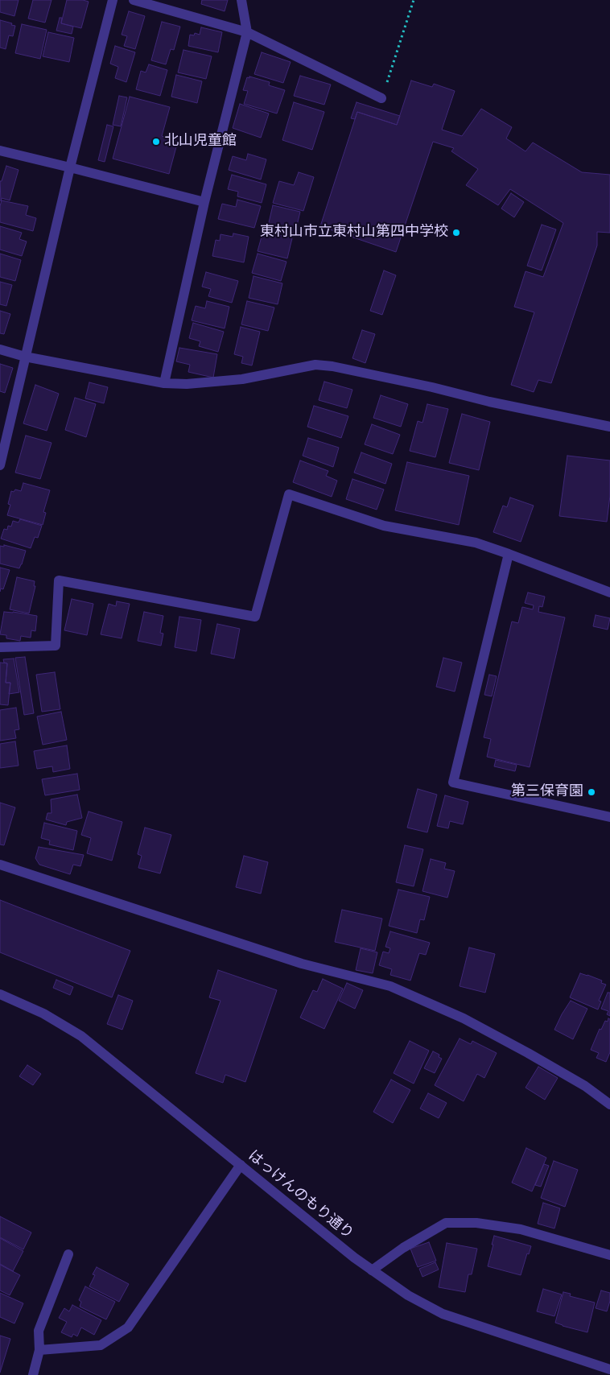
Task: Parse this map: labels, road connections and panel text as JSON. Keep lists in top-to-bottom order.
{
  "streets": {
    "street": ["はっけんのもり通り"]
  },
  "places": ["北山児童館", "東村山市立東村山第四中学校", "第三保育園"]
}
